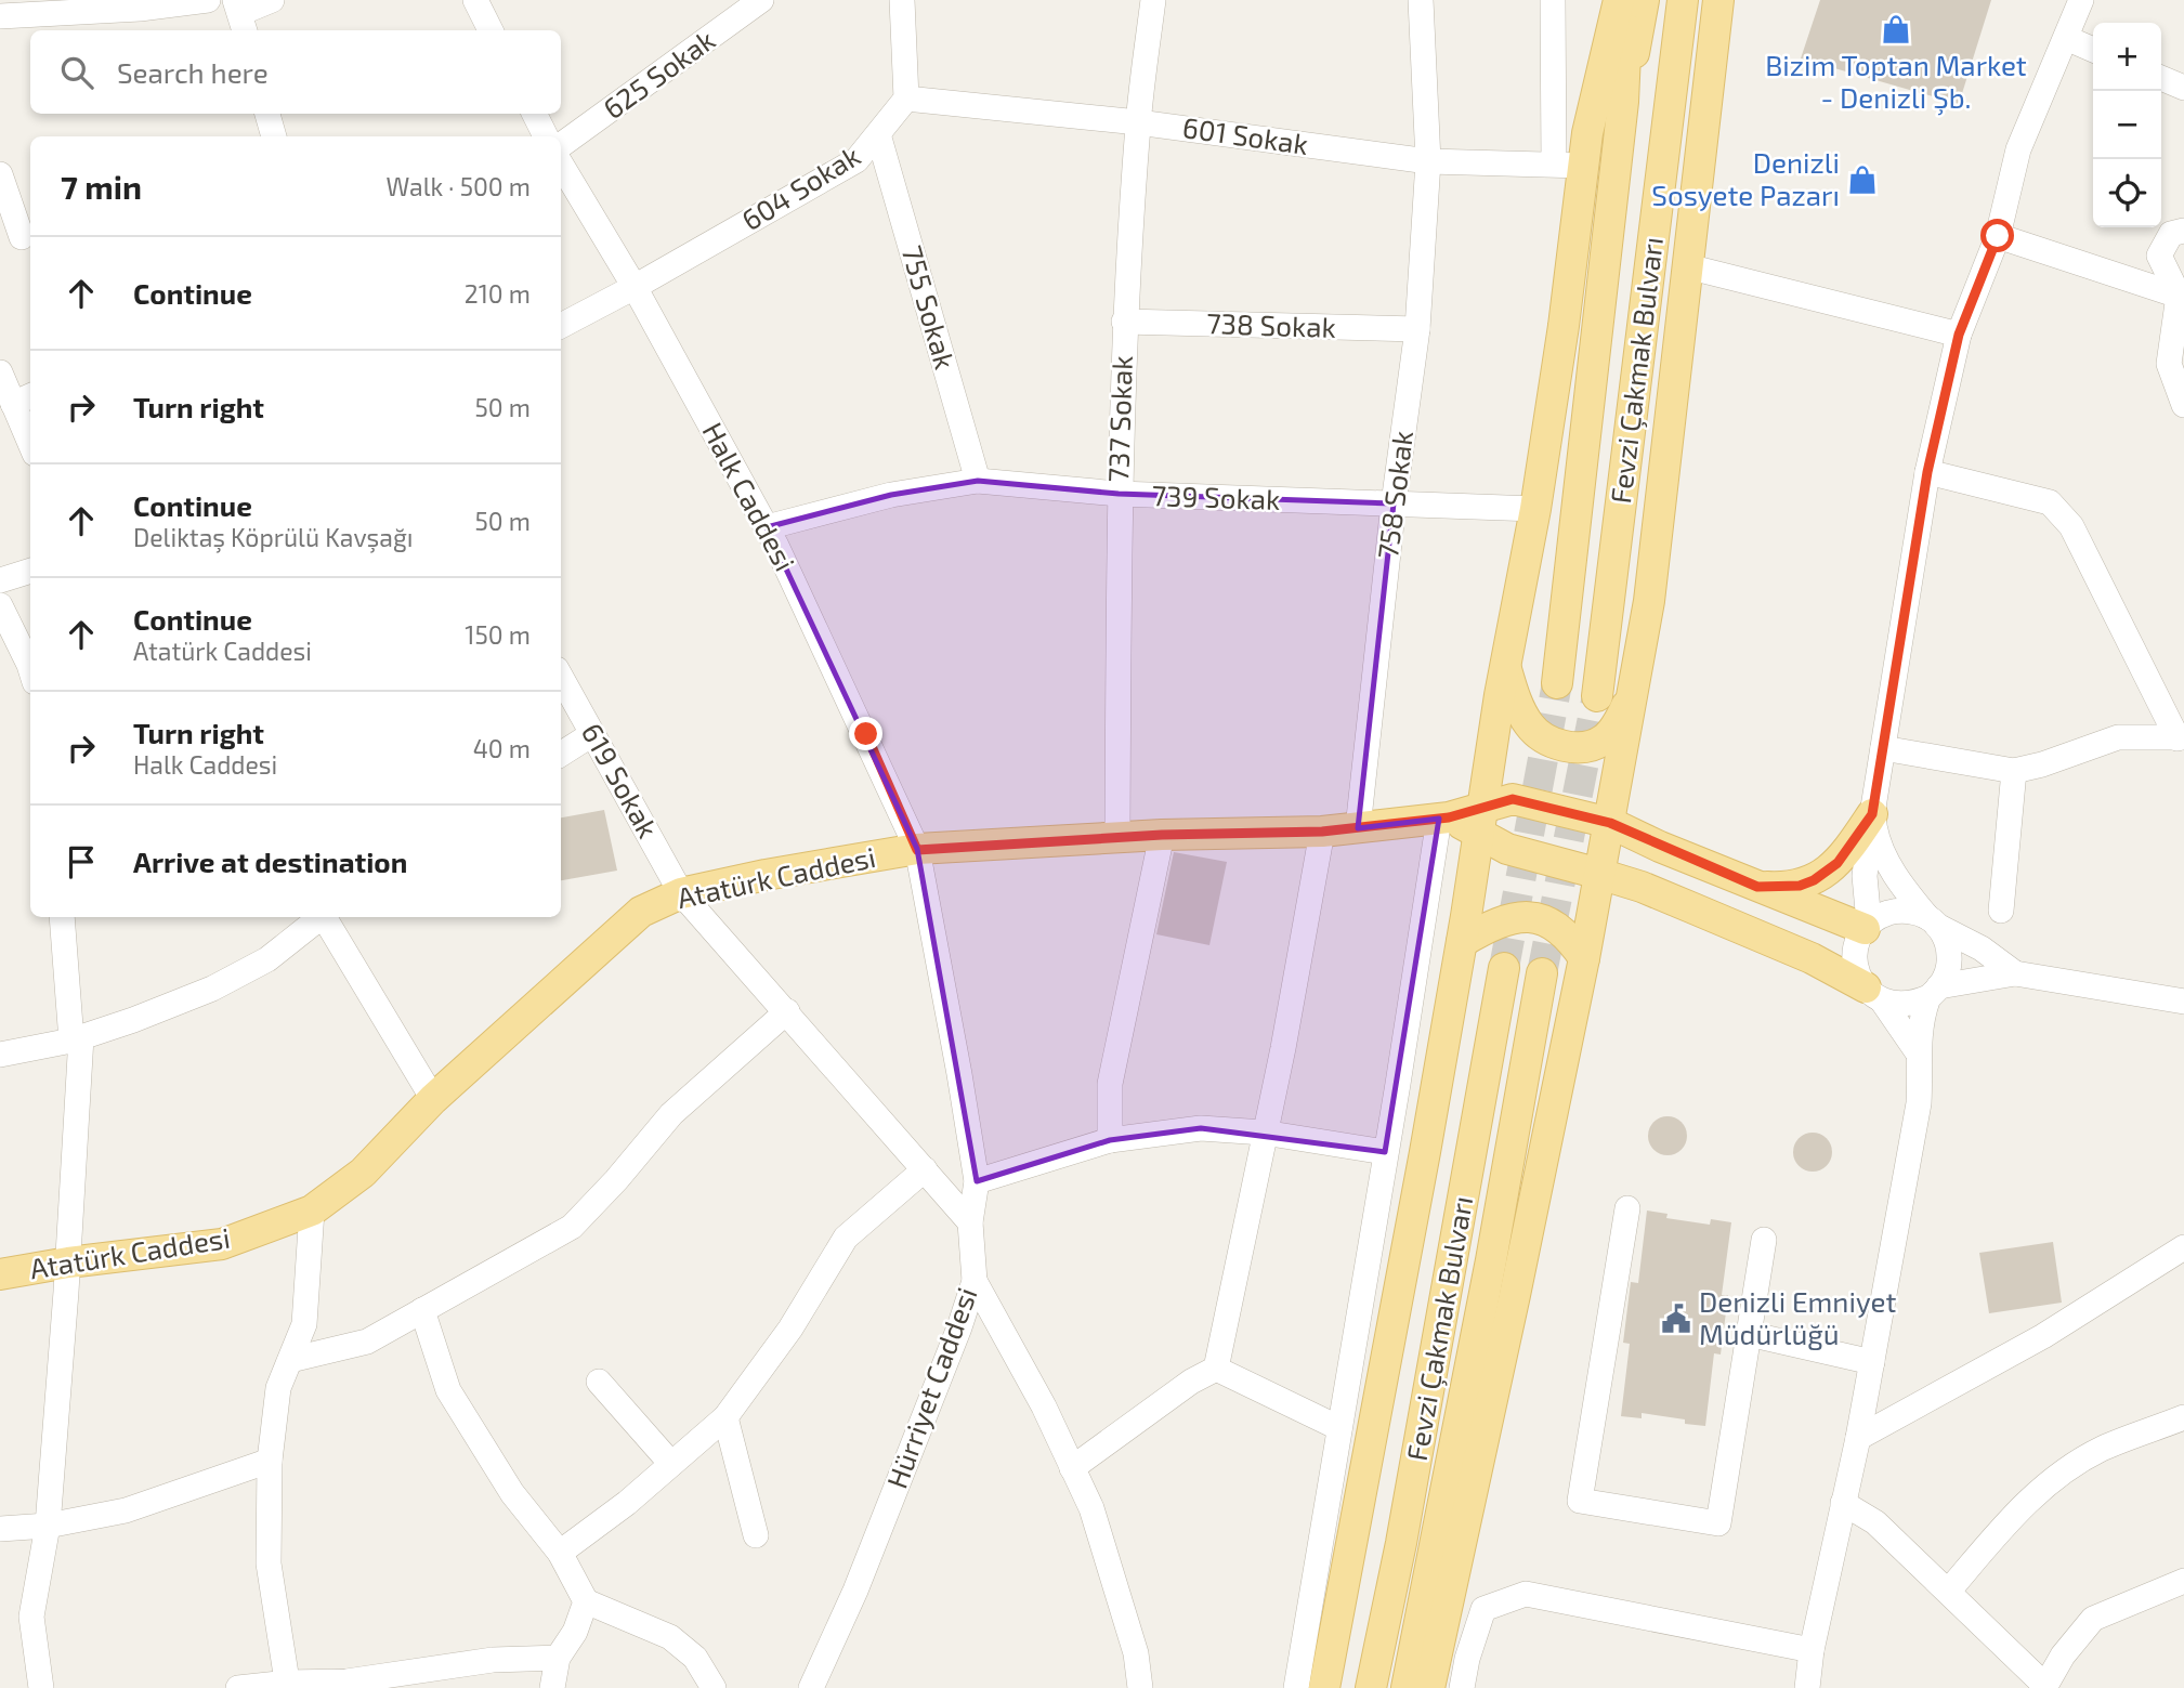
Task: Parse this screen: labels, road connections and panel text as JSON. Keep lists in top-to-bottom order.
{
  "streets": {
    "main road": ["Fevzi Çakmak Bulvarı", "Atatürk Caddesi"],
    "street": [
      "625 Sokak",
      "601 Sokak",
      "604 Sokak",
      "755 Sokak",
      "738 Sokak",
      "737 Sokak",
      "758 Sokak",
      "Halk Caddesi",
      "739 Sokak",
      "619 Sokak",
      "Hürriyet Caddesi"
    ]
  },
  "crossings": [
    ["601 Sokak", "604 Sokak"],
    ["601 Sokak", "737 Sokak"],
    ["601 Sokak", "758 Sokak"],
    ["604 Sokak", "755 Sokak"],
    ["604 Sokak", "Halk Caddesi"],
    ["755 Sokak", "739 Sokak"],
    ["738 Sokak", "737 Sokak"],
    ["738 Sokak", "758 Sokak"],
    ["737 Sokak", "739 Sokak"],
    ["737 Sokak", "Atatürk Caddesi"],
    ["758 Sokak", "739 Sokak"],
    ["758 Sokak", "Atatürk Caddesi"],
    ["Halk Caddesi", "739 Sokak"],
    ["Halk Caddesi", "Atatürk Caddesi"],
    ["Halk Caddesi", "Hürriyet Caddesi"],
    ["619 Sokak", "Atatürk Caddesi"],
    ["619 Sokak", "Hürriyet Caddesi"],
    ["Atatürk Caddesi", "Hürriyet Caddesi"]
  ],
  "places": {
    "shop": ["Bizim Toptan Market - Denizli Şb.", "Denizli Sosyete Pazarı"],
    "public building": ["Denizli Emniyet Müdürlüğü"]
  },
  "page": {
    "map_buttons": ["+", "−"],
    "search": "Search here",
    "heading": ["7 min", "Walk · 500 m"],
    "list": [
      ["Continue", "210 m"],
      ["Turn right", "50 m"],
      ["Continue", "Deliktaş Köprülü Kavşağı", "50 m"],
      ["Continue", "Atatürk Caddesi", "150 m"],
      ["Turn right", "Halk Caddesi", "40 m"],
      "Arrive at destination"
    ]
  }
}
